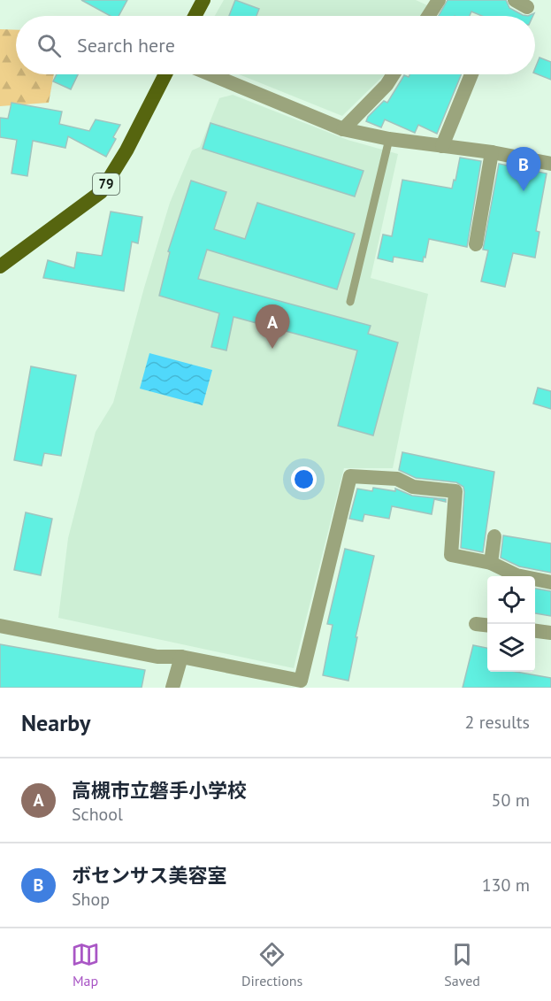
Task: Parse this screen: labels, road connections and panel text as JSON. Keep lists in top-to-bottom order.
{
  "streets": {
    "main road": ["79"]
  },
  "page": {
    "search": "Search here",
    "pins": ["B", "A"],
    "heading": ["Nearby", "2 results"],
    "list": [
      {
        "mark": "A",
        "name": "高槻市立磐手小学校",
        "note": "School",
        "value": "50 m"
      },
      {
        "mark": "B",
        "name": "ボセンサス美容室",
        "note": "Shop",
        "value": "130 m"
      }
    ],
    "nav": ["Map", "Directions", "Saved"]
  }
}
